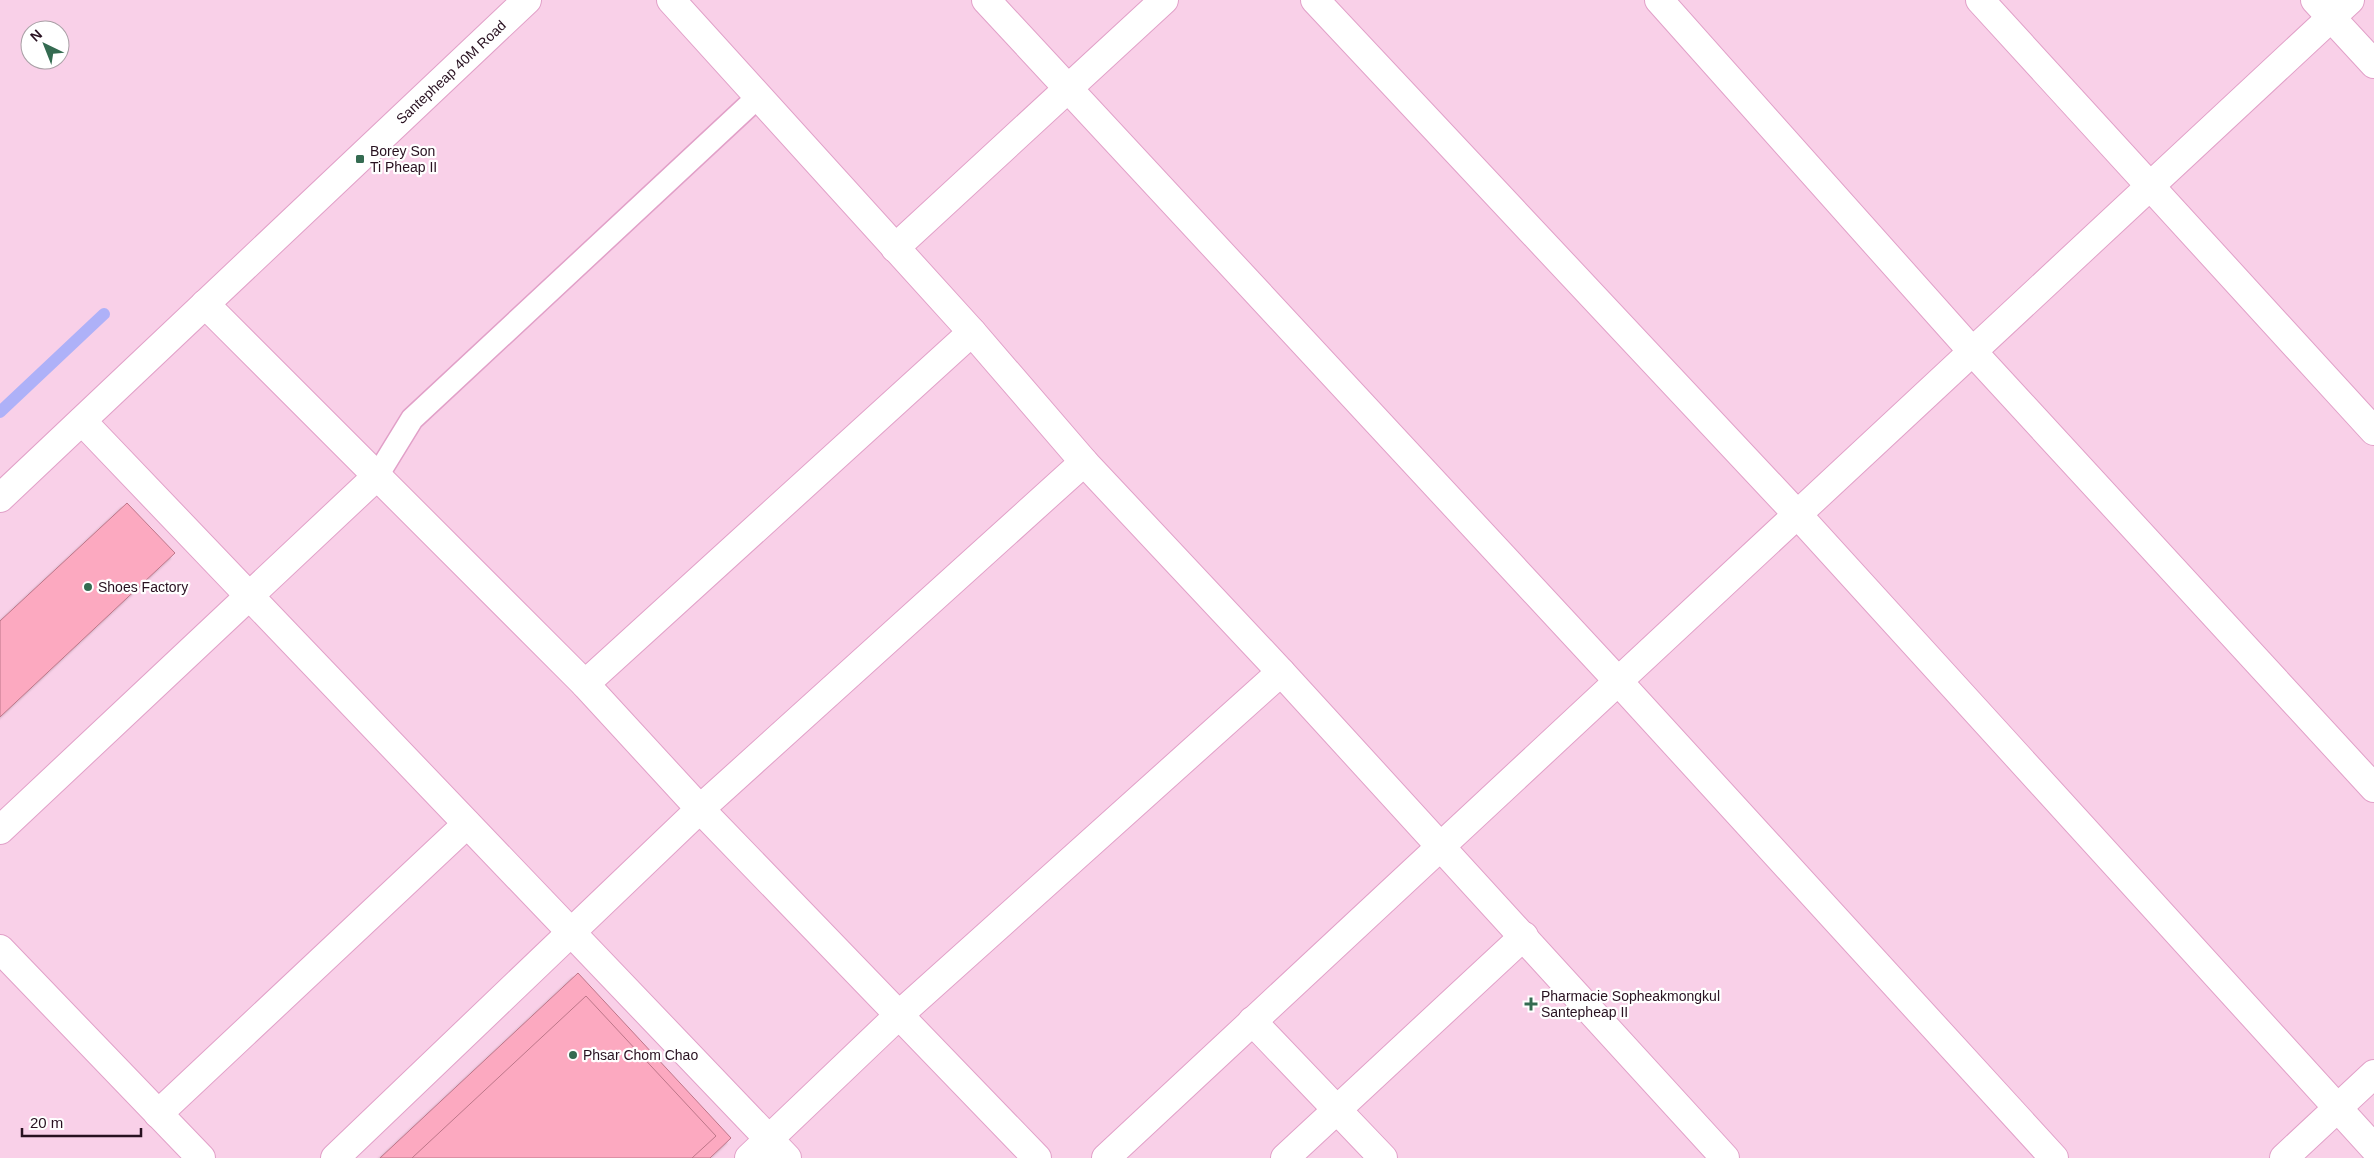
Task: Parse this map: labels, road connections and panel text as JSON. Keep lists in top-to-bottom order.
{
  "streets": {
    "street": ["Santepheap 40M Road"]
  },
  "places": {
    "transit": ["Borey Son Ti Pheap II"],
    "other": ["Shoes Factory", "Phsar Chom Chao"],
    "health": ["Pharmacie Sopheakmongkul Santepheap II"]
  },
  "scale_bar": "20 m",
  "north": "top left"
}
